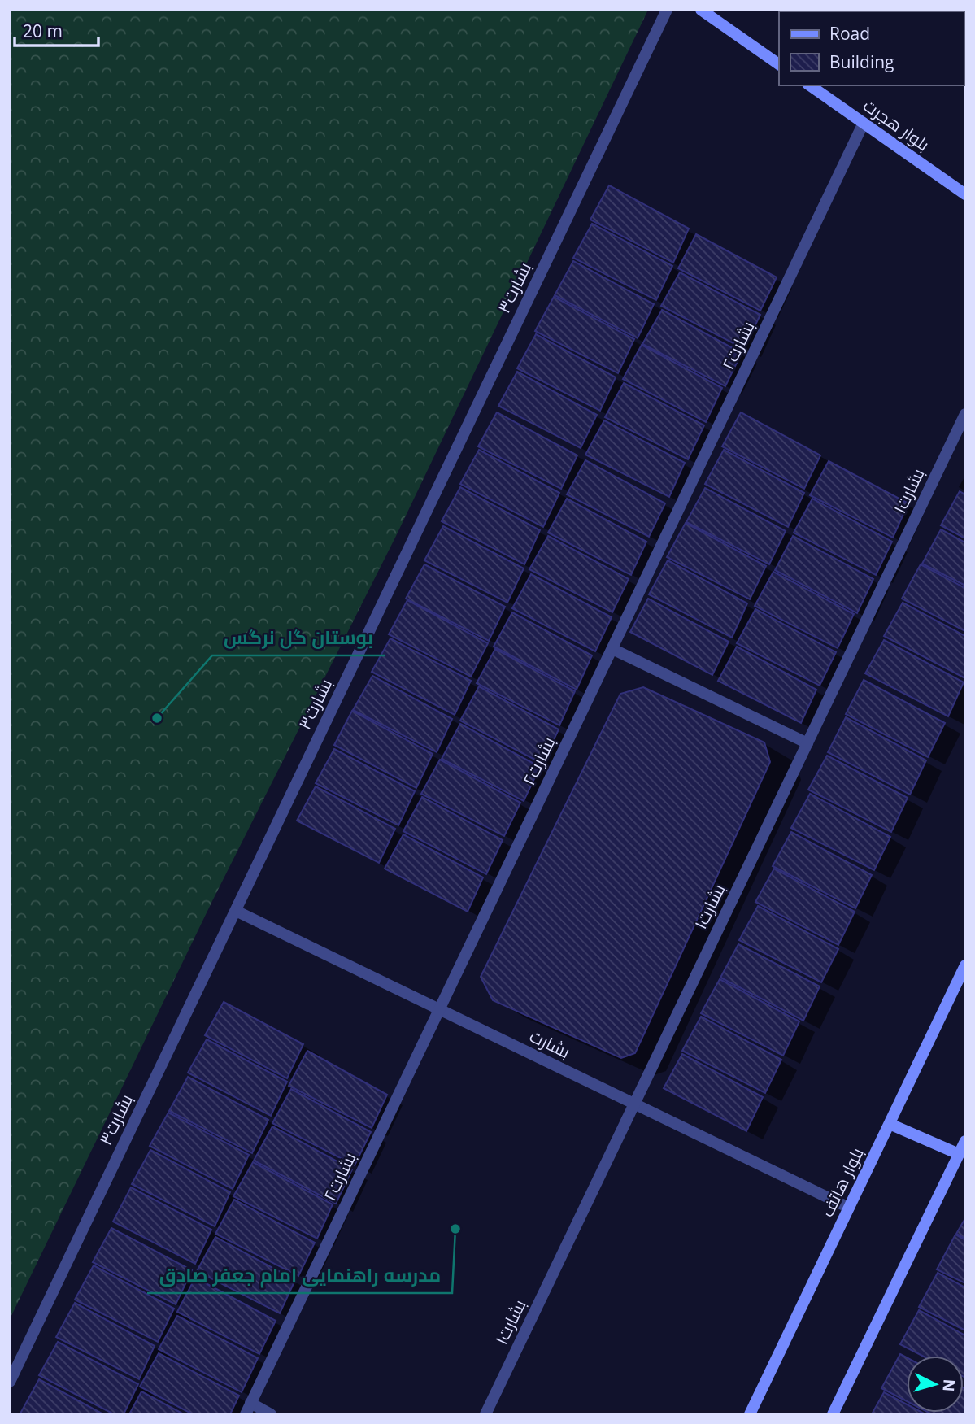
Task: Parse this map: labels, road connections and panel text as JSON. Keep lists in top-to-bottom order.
{
  "streets": {
    "main road": ["بلوار هجرت", "بلوار هاتف"],
    "street": [
      "بشارت۳",
      "بشارت۲",
      "بشارت۱",
      "بشارت"
    ]
  },
  "crossings": [
    ["بلوار هجرت", "بشارت۲"],
    ["بشارت۳", "بشارت"],
    ["بشارت۲", "بشارت"],
    ["بشارت۱", "بشارت"],
    ["بشارت", "بلوار هاتف"]
  ],
  "places": ["بوستان گل نرگس", "مدرسه راهنمایی امام جعفر صادق"],
  "legend": ["Road", "Building"],
  "scale_bar": "20 m",
  "north": "right"
}
